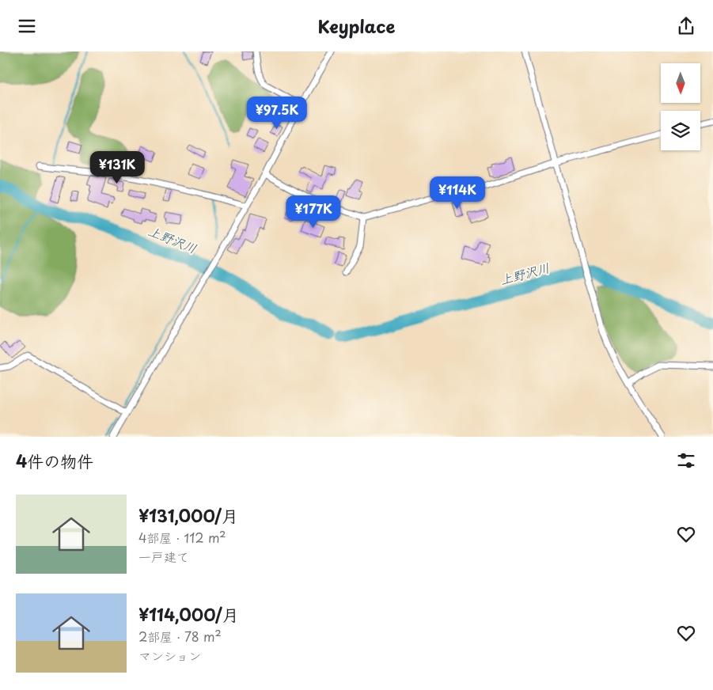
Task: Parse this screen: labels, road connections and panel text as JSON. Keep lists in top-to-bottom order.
{
  "water": ["上野沢川"],
  "north": "bottom",
  "page": {
    "header": "Keyplace",
    "price": [
      "¥97.5K",
      "¥131K",
      "¥114K",
      "¥177K"
    ],
    "heading": "4件の物件",
    "list": [
      {
        "name": "¥131,000/月",
        "note": "4部屋 · 112 m² · 一戸建て"
      },
      {
        "name": "¥114,000/月",
        "note": "2部屋 · 78 m² · マンション"
      }
    ]
  }
}
